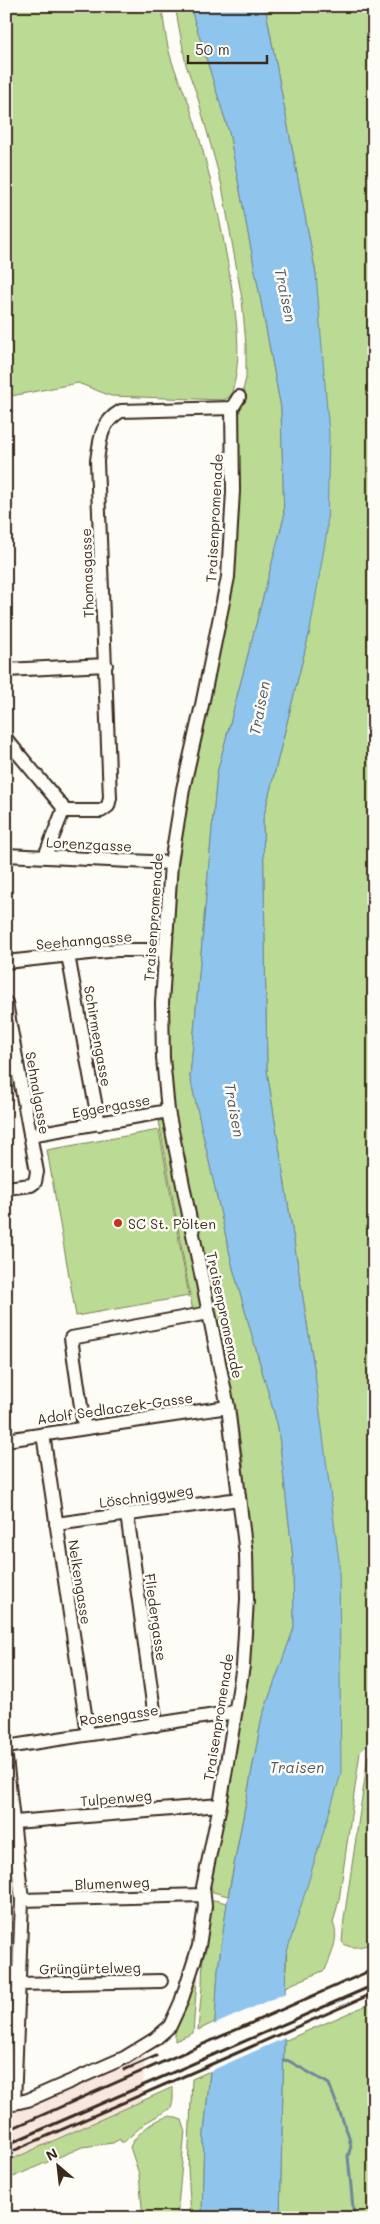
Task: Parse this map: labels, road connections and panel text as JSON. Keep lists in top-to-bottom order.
{
  "streets": {
    "street": [
      "Traisenpromenade",
      "Thomasgasse",
      "Lorenzgasse",
      "Seehanngasse",
      "Schirmengasse",
      "Sehnalgasse",
      "Eggergasse",
      "Adolf Sedlaczek-Gasse",
      "Löschniggweg",
      "Nelkengasse",
      "Fliedergasse",
      "Rosengasse",
      "Tulpenweg",
      "Blumenweg",
      "Grüngürtelweg"
    ]
  },
  "crossings": [
    ["Traisenpromenade", "Thomasgasse"],
    ["Traisenpromenade", "Lorenzgasse"],
    ["Traisenpromenade", "Seehanngasse"],
    ["Traisenpromenade", "Eggergasse"],
    ["Traisenpromenade", "Adolf Sedlaczek-Gasse"],
    ["Traisenpromenade", "Löschniggweg"],
    ["Traisenpromenade", "Rosengasse"],
    ["Traisenpromenade", "Tulpenweg"],
    ["Traisenpromenade", "Blumenweg"],
    ["Seehanngasse", "Schirmengasse"],
    ["Schirmengasse", "Eggergasse"],
    ["Sehnalgasse", "Eggergasse"],
    ["Adolf Sedlaczek-Gasse", "Nelkengasse"],
    ["Löschniggweg", "Nelkengasse"],
    ["Löschniggweg", "Fliedergasse"],
    ["Nelkengasse", "Rosengasse"],
    ["Fliedergasse", "Rosengasse"]
  ],
  "water": ["Traisen"],
  "places": ["SC St. Pölten"],
  "scale_bar": "50 m",
  "north": "top left"
}
